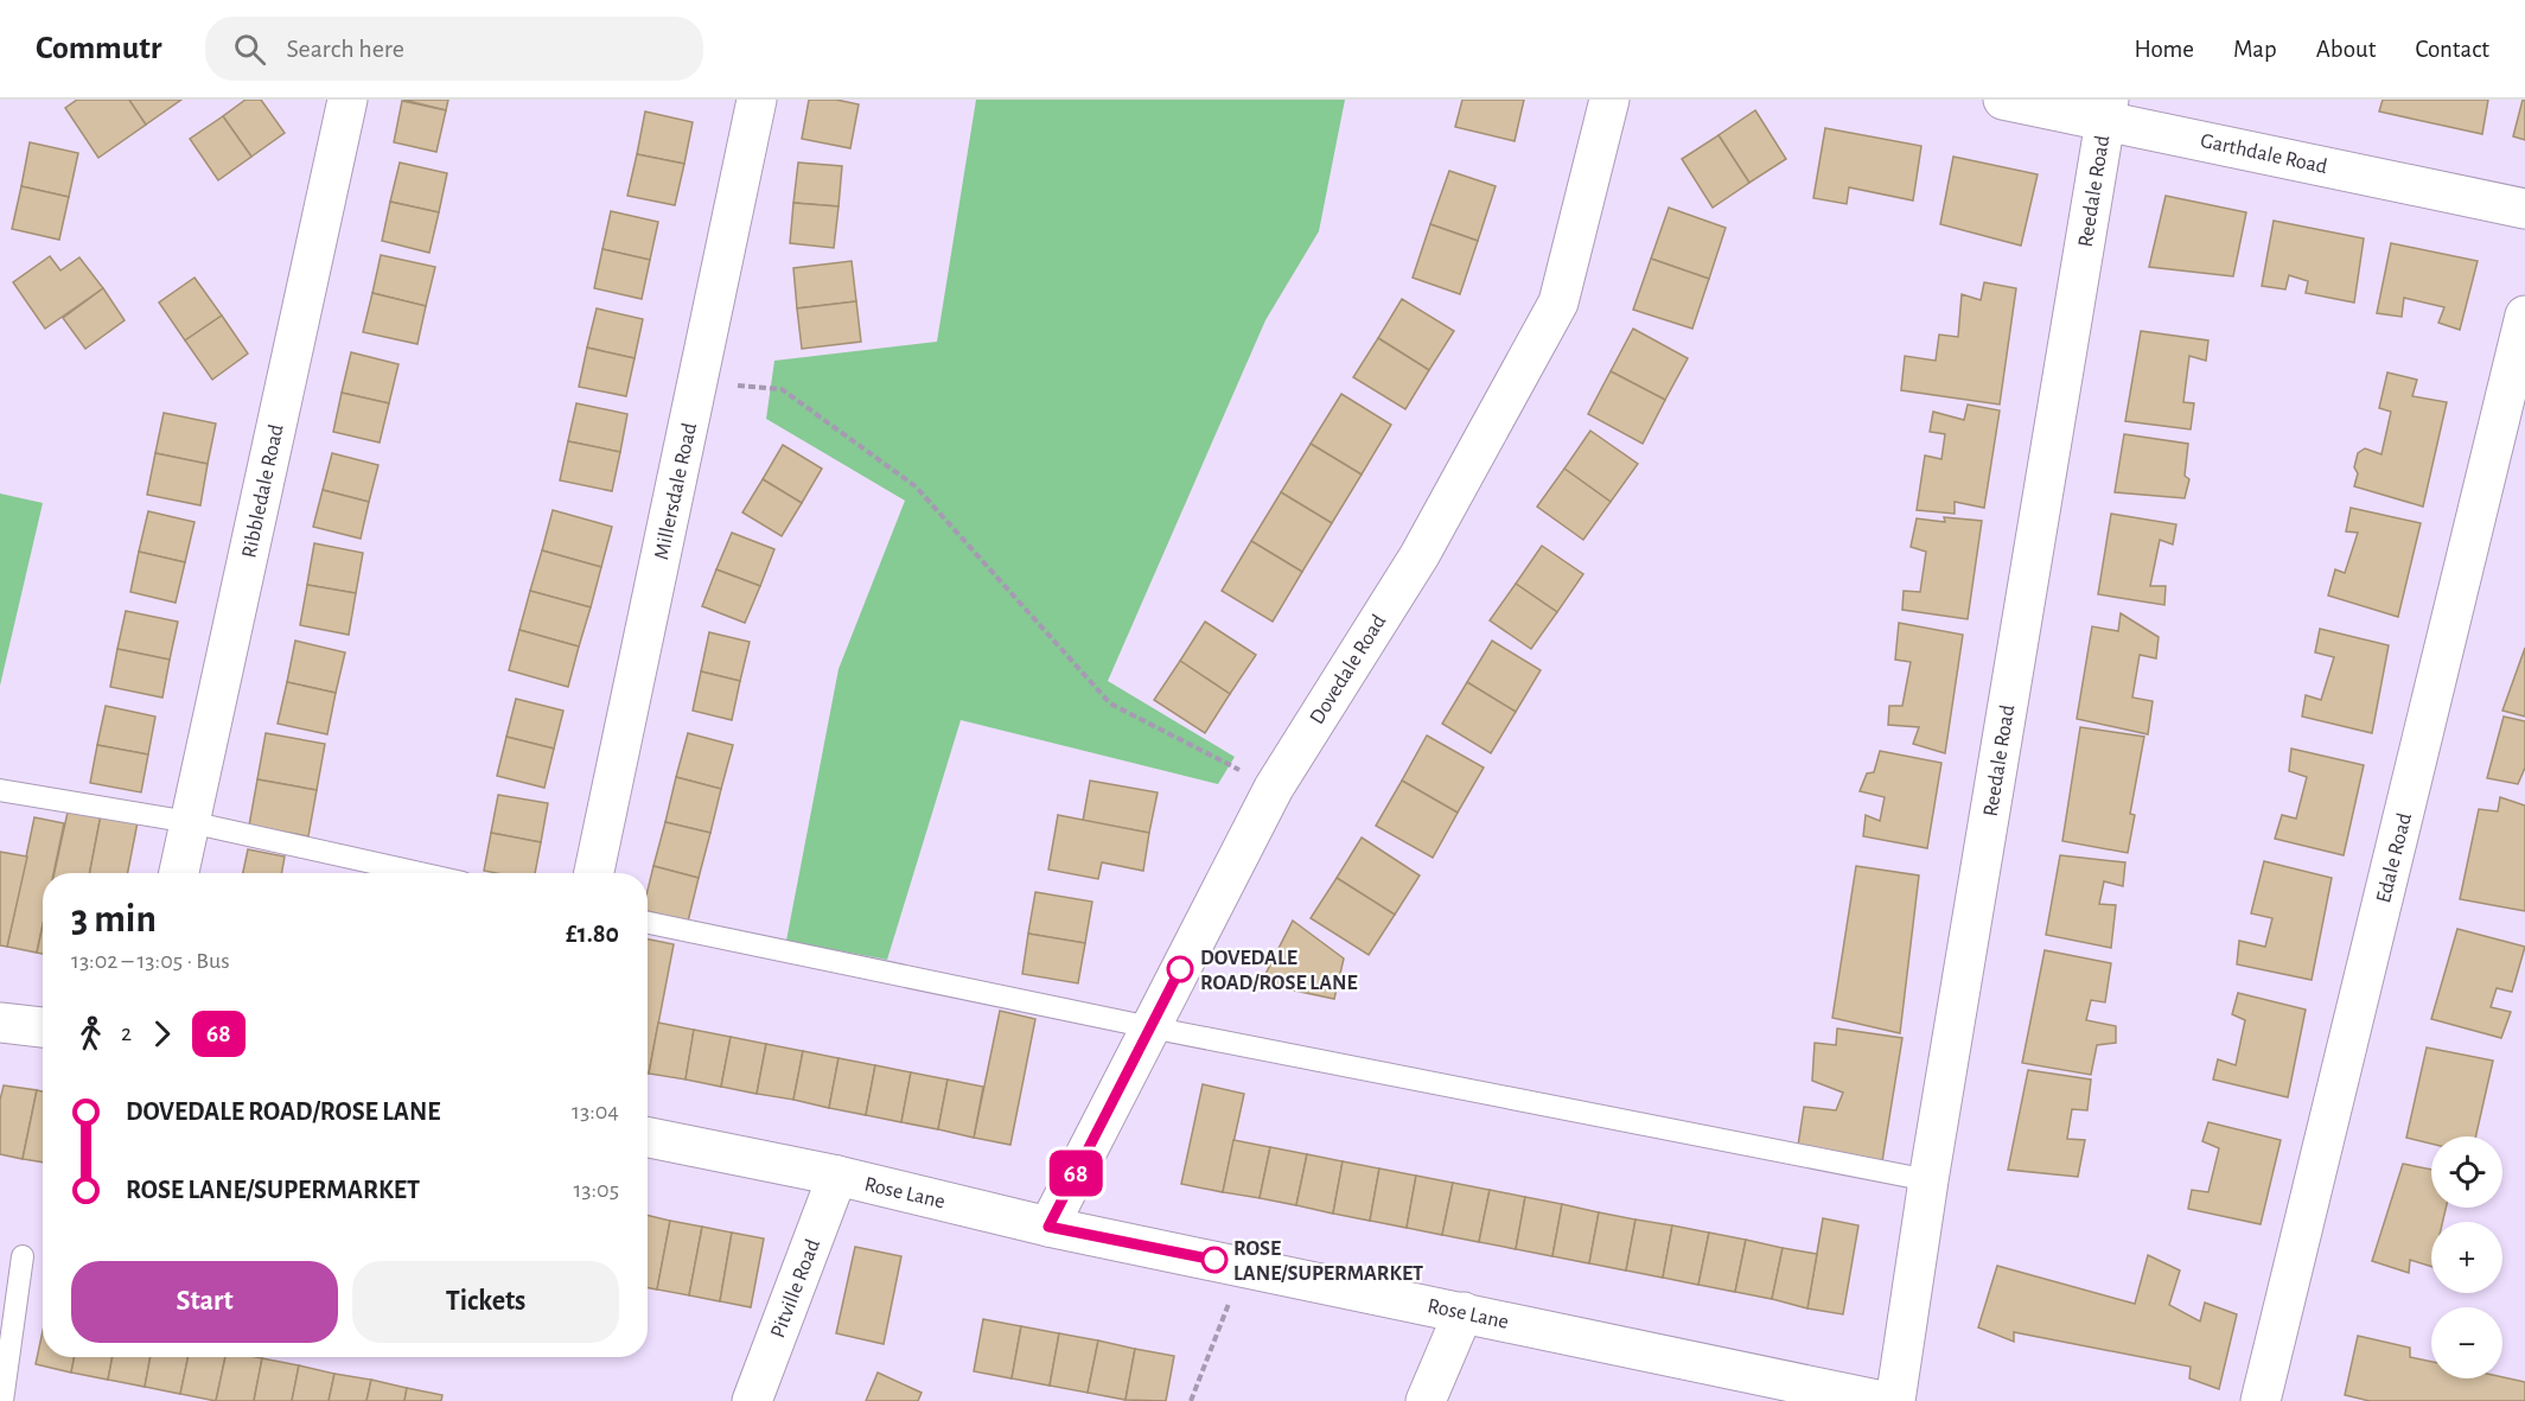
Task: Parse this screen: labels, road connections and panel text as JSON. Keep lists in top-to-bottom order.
{
  "streets": {
    "street": [
      "Garthdale Road",
      "Reedale Road",
      "Ribbledale Road",
      "Millersdale Road",
      "Dovedale Road",
      "Edale Road",
      "Rose Lane",
      "Pitville Road"
    ]
  },
  "crossings": [
    ["Garthdale Road", "Reedale Road"],
    ["Dovedale Road", "Rose Lane"],
    ["Rose Lane", "Pitville Road"]
  ],
  "places": ["DOVEDALE ROAD/ROSE LANE", "ROSE LANE/SUPERMARKET"],
  "lines": ["bus line 68"],
  "page": {
    "header": "Commutr",
    "search": "Search here",
    "nav": [
      "Home",
      "Map",
      "About",
      "Contact"
    ],
    "on_map": "68",
    "heading": ["3 min", "13:02 – 13:05 · Bus", "£1.80"],
    "legs": ["2", "68"],
    "list": [
      {
        "name": "DOVEDALE ROAD/ROSE LANE",
        "value": "13:04"
      },
      {
        "name": "ROSE LANE/SUPERMARKET",
        "value": "13:05"
      }
    ],
    "map_buttons": ["+", "−"],
    "buttons": ["Start", "Tickets"]
  }
}
